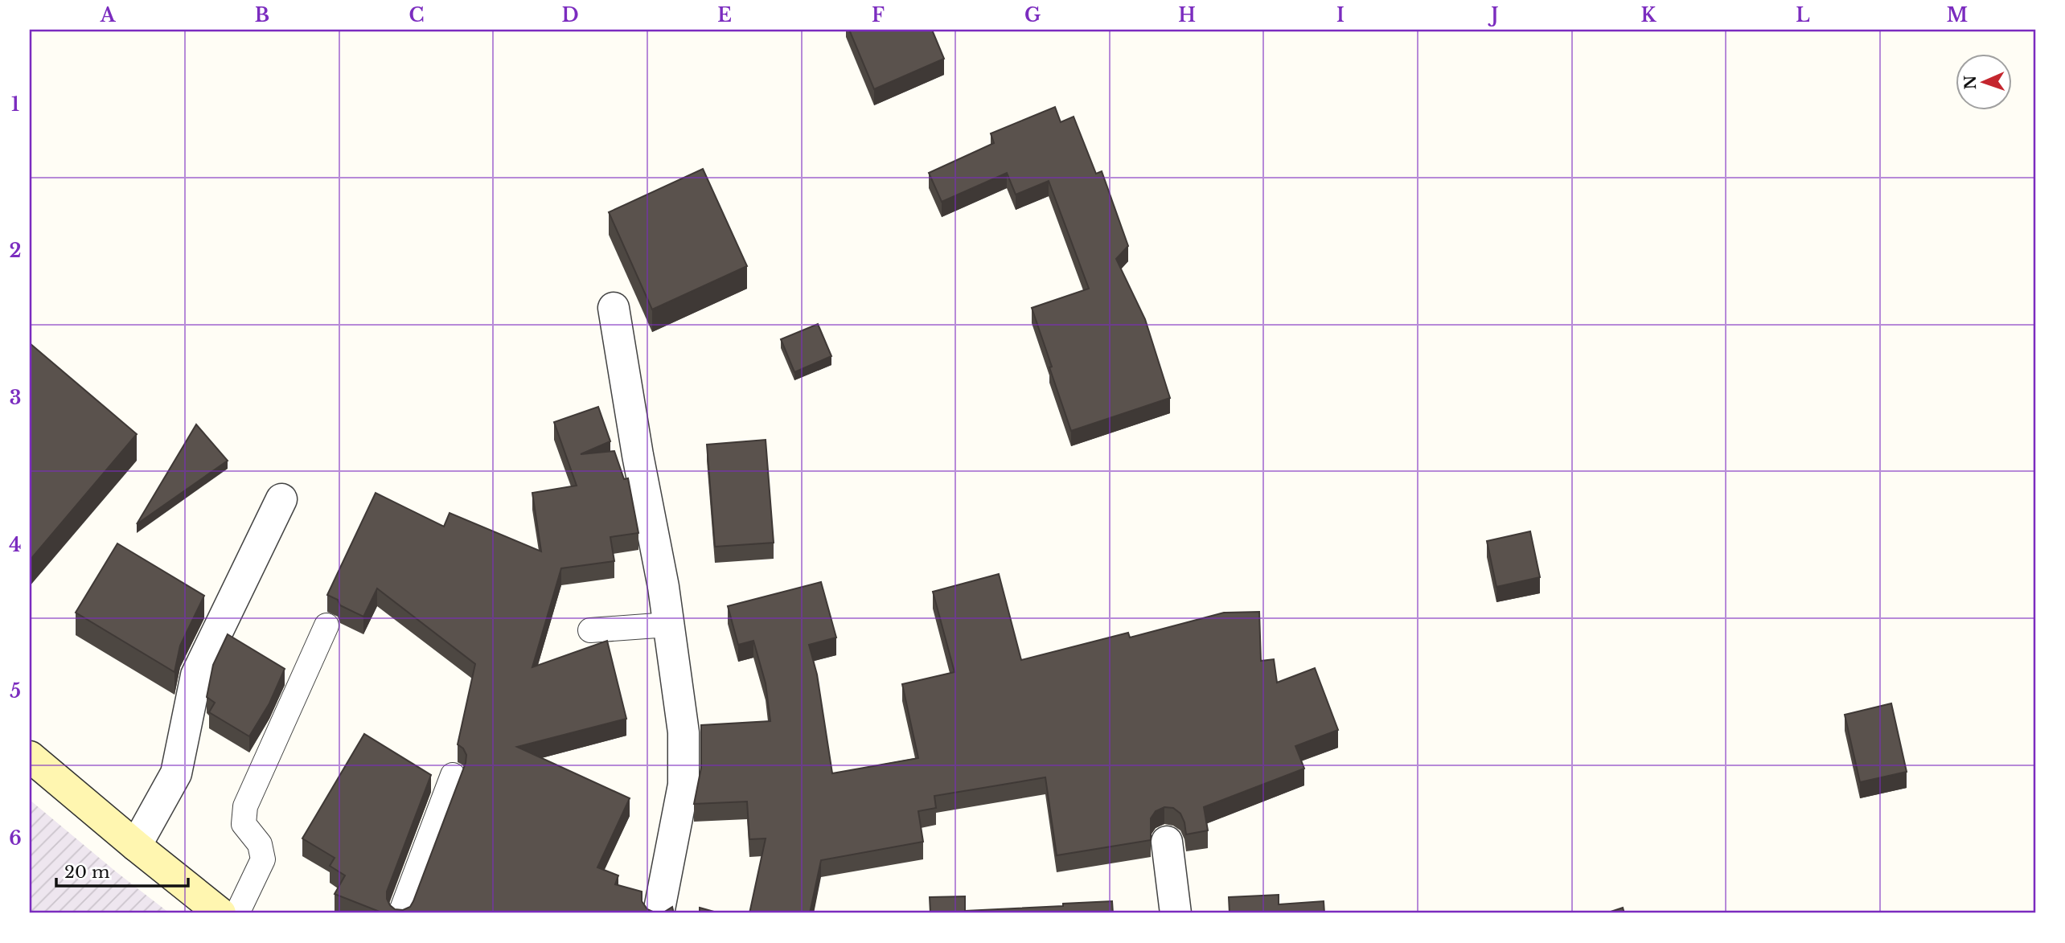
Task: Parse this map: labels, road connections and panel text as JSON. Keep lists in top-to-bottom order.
{
  "scale_bar": "20 m",
  "north": "left",
  "grid": {
    "columns": [
      "A",
      "B",
      "C",
      "D",
      "E",
      "F",
      "G",
      "H",
      "I",
      "J",
      "K",
      "L",
      "M"
    ],
    "rows": [
      "1",
      "2",
      "3",
      "4",
      "5",
      "6"
    ]
  }
}
